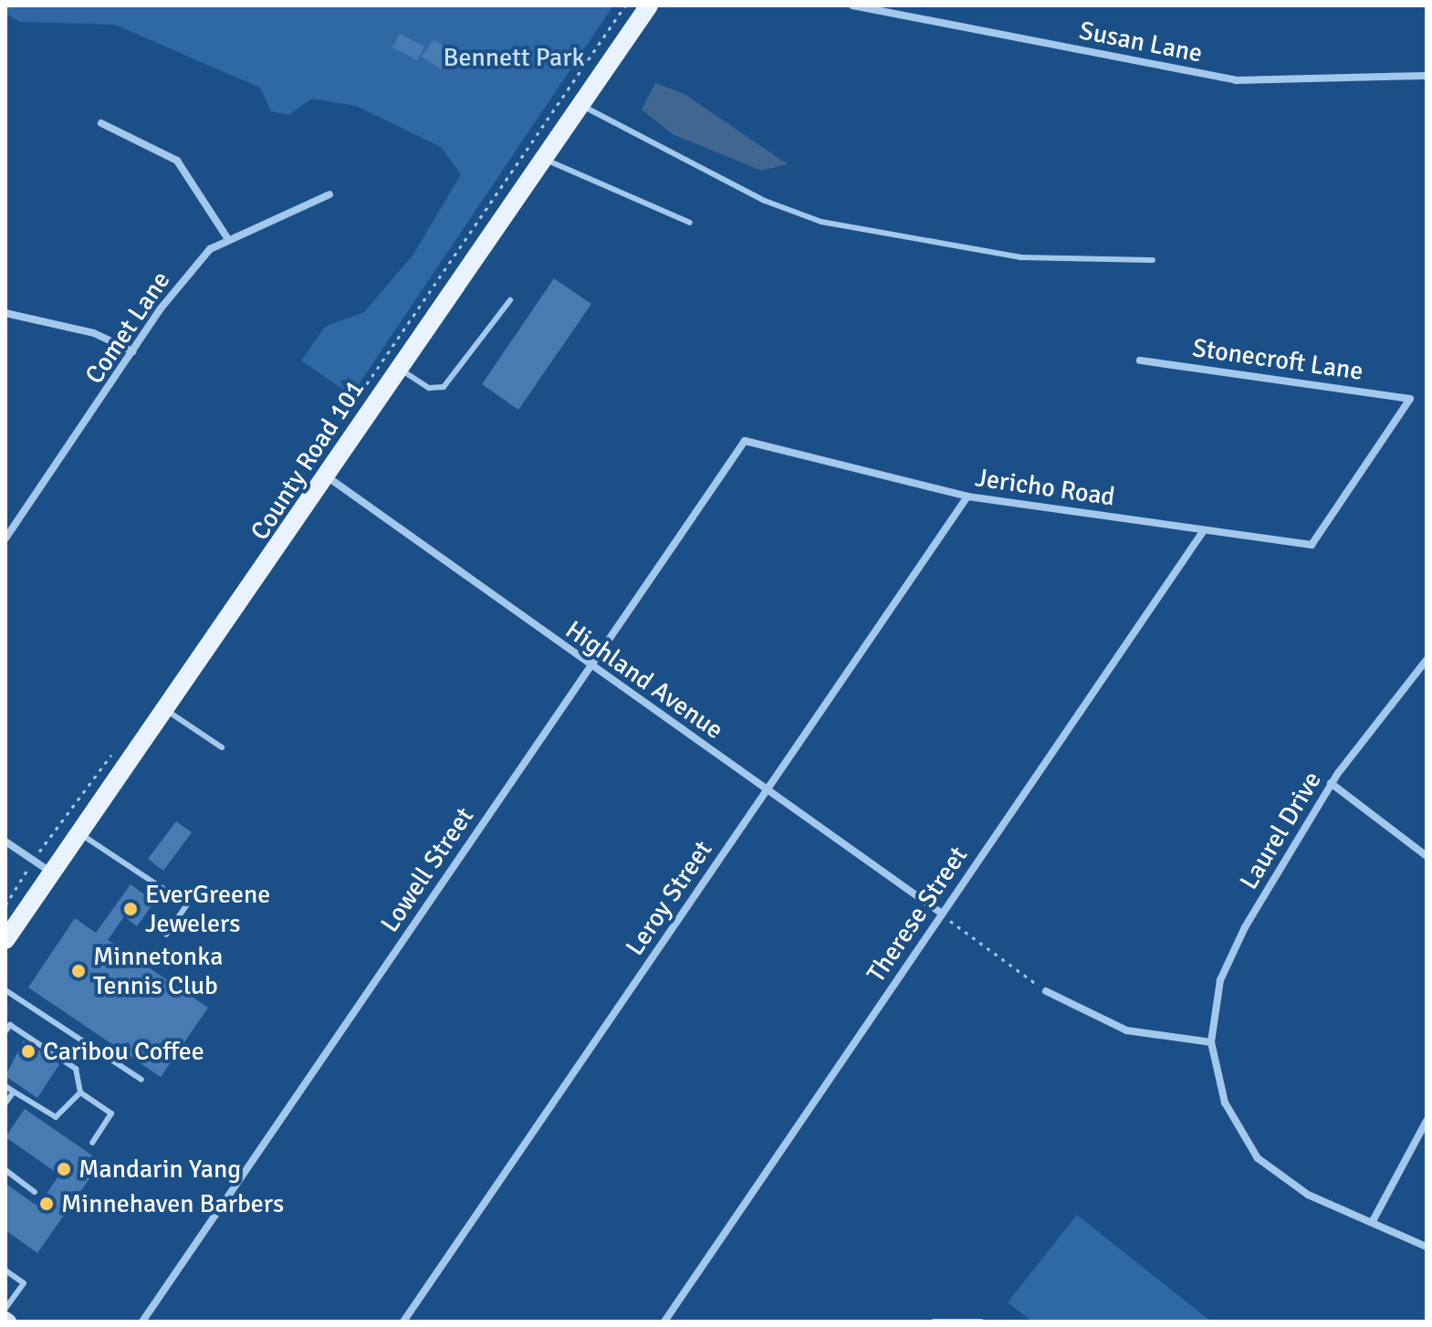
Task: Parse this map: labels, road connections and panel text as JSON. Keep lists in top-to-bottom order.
{
  "streets": {
    "main road": ["County Road 101"],
    "street": [
      "Susan Lane",
      "Comet Lane",
      "Stonecroft Lane",
      "Jericho Road",
      "Highland Avenue",
      "Laurel Drive",
      "Lowell Street",
      "Leroy Street",
      "Therese Street"
    ]
  },
  "crossings": [
    ["Stonecroft Lane", "Jericho Road"],
    ["County Road 101", "Highland Avenue"],
    ["Jericho Road", "Lowell Street"],
    ["Jericho Road", "Leroy Street"],
    ["Jericho Road", "Therese Street"],
    ["Highland Avenue", "Lowell Street"],
    ["Highland Avenue", "Leroy Street"],
    ["Highland Avenue", "Therese Street"]
  ],
  "parks": ["Bennett Park"],
  "places": [
    "EverGreene Jewelers",
    "Minnetonka Tennis Club",
    "Caribou Coffee",
    "Mandarin Yang",
    "Minnehaven Barbers"
  ]
}
